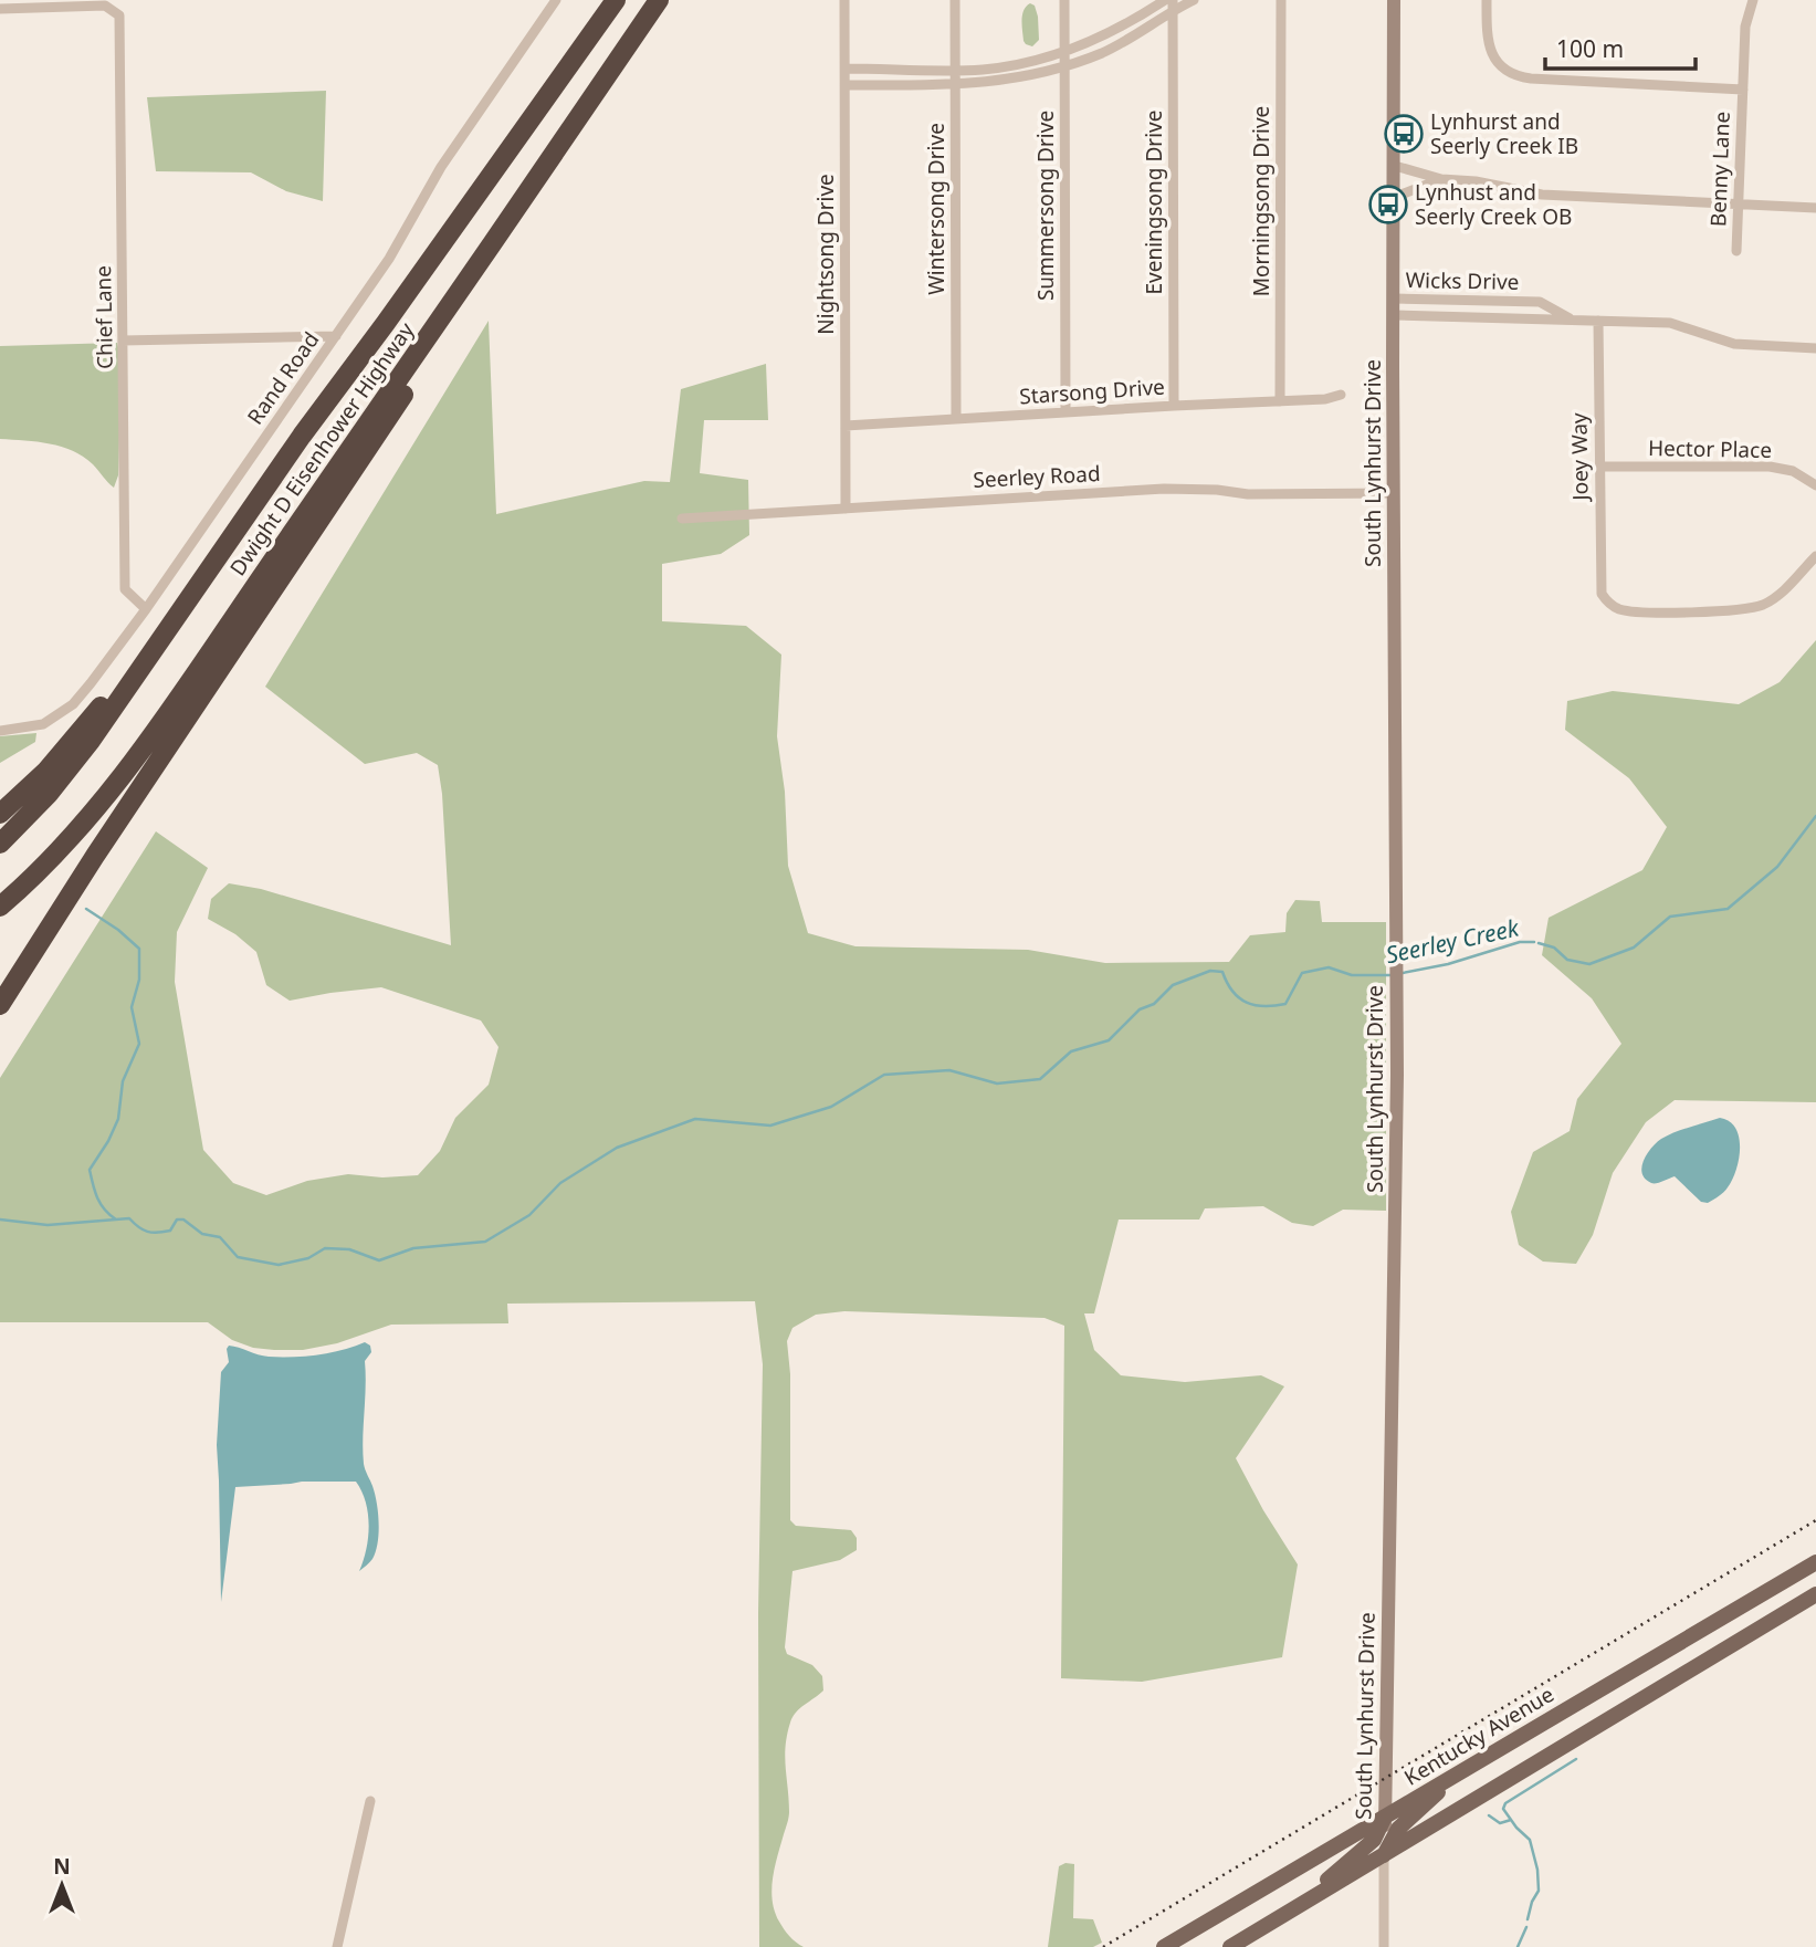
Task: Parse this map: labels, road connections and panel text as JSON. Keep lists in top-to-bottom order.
{
  "streets": {
    "highway": ["Dwight D Eisenhower Highway"],
    "main road": ["South Lynhurst Drive", "Kentucky Avenue"],
    "street": [
      "Benny Lane",
      "Morningsong Drive",
      "Eveningsong Drive",
      "Summersong Drive",
      "Wintersong Drive",
      "Nightsong Drive",
      "Wicks Drive",
      "Chief Lane",
      "Rand Road",
      "Starsong Drive",
      "Hector Place",
      "Joey Way",
      "Seerley Road"
    ]
  },
  "crossings": [
    ["Morningsong Drive", "Starsong Drive"],
    ["Eveningsong Drive", "Starsong Drive"],
    ["Summersong Drive", "Starsong Drive"],
    ["Wintersong Drive", "Starsong Drive"],
    ["Nightsong Drive", "Starsong Drive"],
    ["Nightsong Drive", "Seerley Road"],
    ["Wicks Drive", "Joey Way"],
    ["Wicks Drive", "South Lynhurst Drive"],
    ["Chief Lane", "Rand Road"],
    ["Hector Place", "Joey Way"],
    ["South Lynhurst Drive", "Seerley Road"],
    ["South Lynhurst Drive", "Kentucky Avenue"]
  ],
  "water": ["Seerley Creek"],
  "places": {
    "bus stop": ["Lynhurst and Seerly Creek IB", "Lynhust and Seerly Creek OB"]
  },
  "scale_bar": "100 m",
  "north": "top"
}
